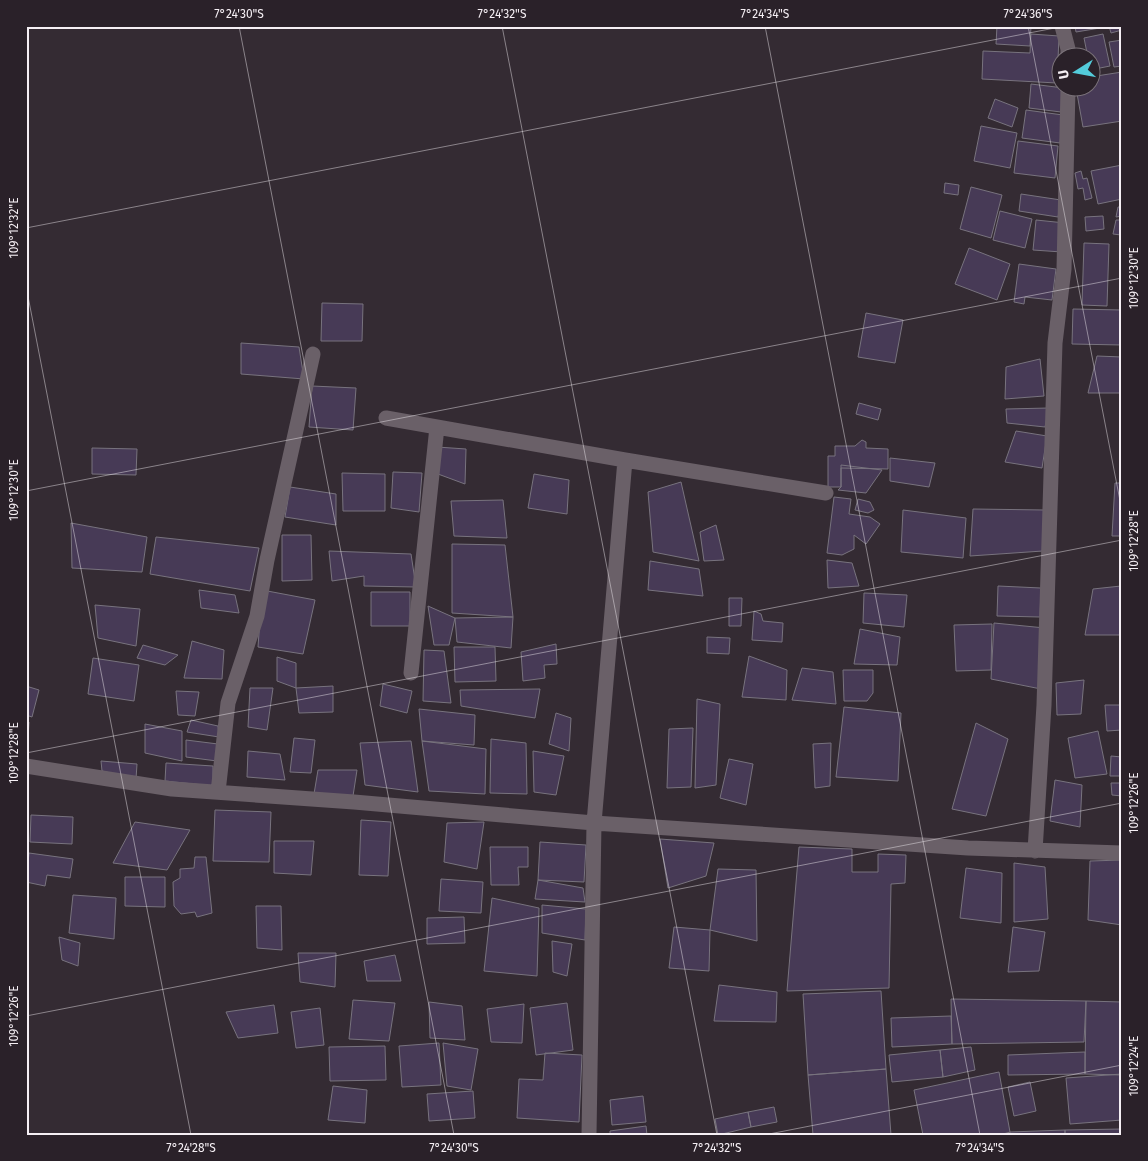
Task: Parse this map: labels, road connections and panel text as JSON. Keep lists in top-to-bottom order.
{
  "north": "left",
  "coordinates": [
    "7°24'30\"S",
    "7°24'32\"S",
    "7°24'34\"S",
    "7°24'36\"S",
    "109°12'32\"E",
    "109°12'30\"E",
    "109°12'28\"E",
    "109°12'26\"E",
    "109°12'24\"E",
    "7°24'28\"S"
  ]
}
